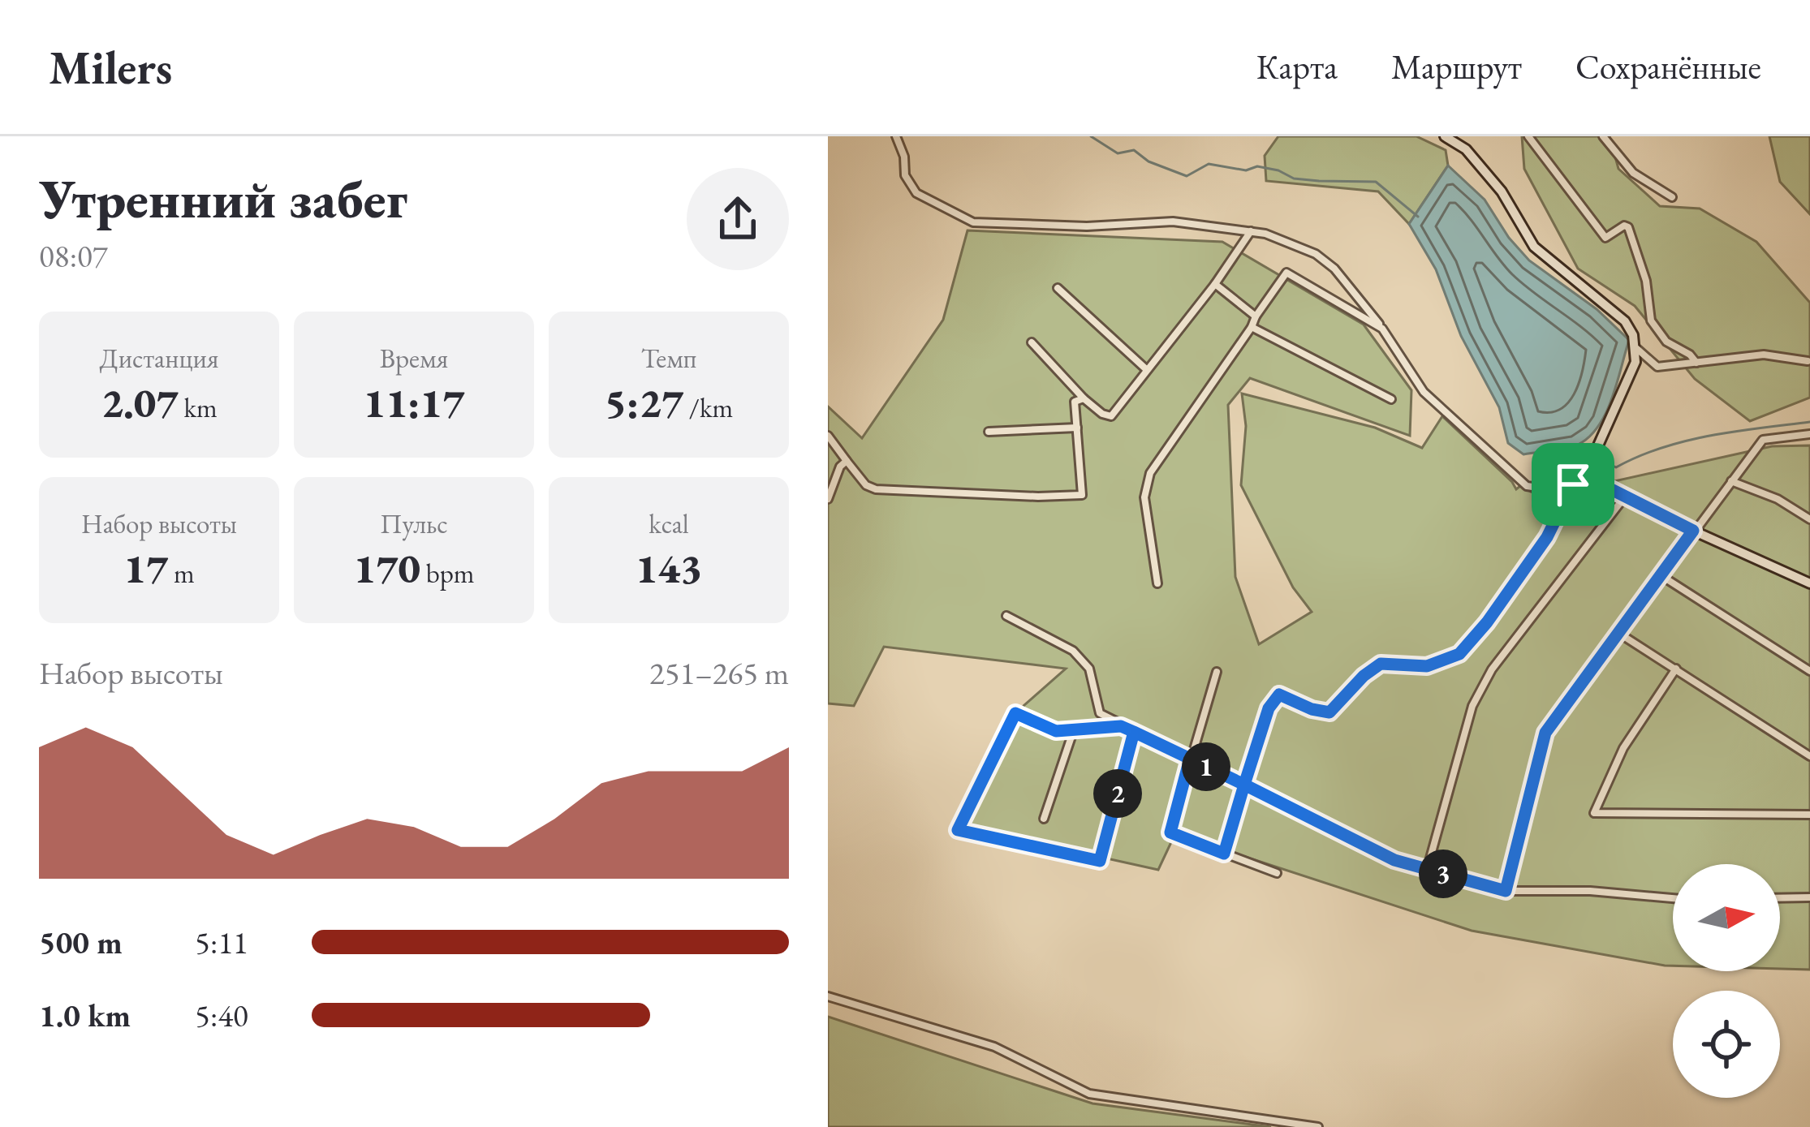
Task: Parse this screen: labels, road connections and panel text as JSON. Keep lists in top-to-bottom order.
{
  "north": "right",
  "page": {
    "header": "Milers",
    "nav": ["Карта", "Маршрут", "Сохранённые"],
    "heading": ["Утренний забег", "08:07"],
    "stats": [
      ["Дистанция", "2.07 km"],
      ["Время", "11:17"],
      ["Темп", "5:27 /km"],
      ["Набор высоты", "17 m"],
      ["Пульс", "170 bpm"],
      ["kcal", "143"]
    ],
    "chart": ["Набор высоты", "251–265 m"],
    "pins": ["1", "2", "3"],
    "list": [
      {
        "name": "500 m",
        "note": "5:11"
      },
      {
        "name": "1.0 km",
        "note": "5:40"
      }
    ]
  }
}
